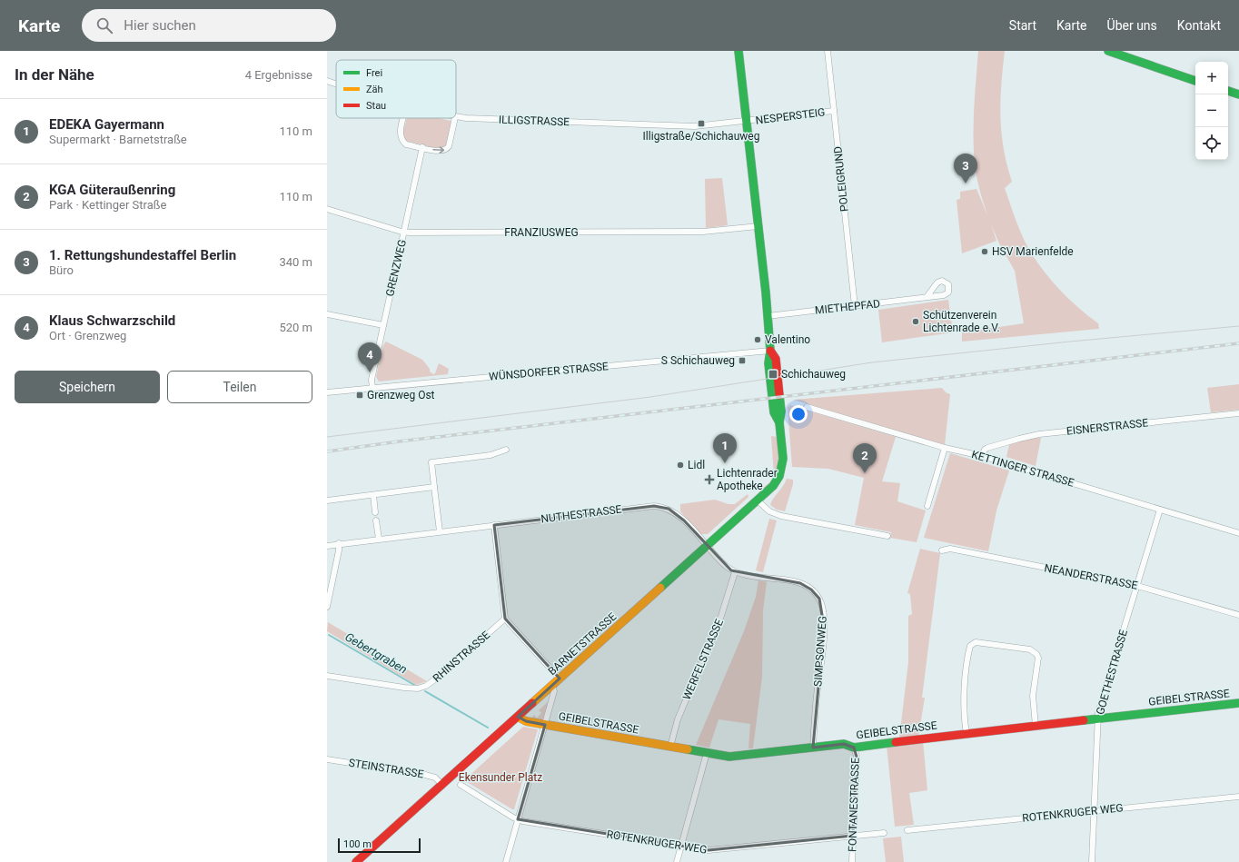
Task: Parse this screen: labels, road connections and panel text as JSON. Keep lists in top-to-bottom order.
{
  "streets": {
    "street": [
      "NESPERSTEIG",
      "ILLIGSTRASSE",
      "POLEIGRUND",
      "FRANZIUSWEG",
      "GRENZWEG",
      "MIETHEPFAD",
      "WÜNSDORFER STRASSE",
      "EISNERSTRASSE",
      "KETTINGER STRASSE",
      "NUTHESTRASSE",
      "NEANDERSTRASSE",
      "BARNETSTRASSE",
      "SIMPSONWEG",
      "RHINSTRASSE",
      "WERFELSTRASSE",
      "GOETHESTRASSE",
      "GEIBELSTRASSE",
      "STEINSTRASSE",
      "FONTANESTRASSE",
      "ROTENKRUGER WEG"
    ]
  },
  "crossings": [
    ["NESPERSTEIG", "ILLIGSTRASSE"],
    ["NESPERSTEIG", "POLEIGRUND"],
    ["POLEIGRUND", "MIETHEPFAD"],
    ["FRANZIUSWEG", "GRENZWEG"],
    ["GRENZWEG", "WÜNSDORFER STRASSE"],
    ["WÜNSDORFER STRASSE", "BARNETSTRASSE"],
    ["EISNERSTRASSE", "KETTINGER STRASSE"],
    ["KETTINGER STRASSE", "GOETHESTRASSE"],
    ["NUTHESTRASSE", "BARNETSTRASSE"],
    ["NUTHESTRASSE", "SIMPSONWEG"],
    ["NEANDERSTRASSE", "GOETHESTRASSE"],
    ["BARNETSTRASSE", "SIMPSONWEG"],
    ["BARNETSTRASSE", "GEIBELSTRASSE"],
    ["BARNETSTRASSE", "STEINSTRASSE"],
    ["SIMPSONWEG", "WERFELSTRASSE"],
    ["SIMPSONWEG", "GEIBELSTRASSE"],
    ["WERFELSTRASSE", "GEIBELSTRASSE"],
    ["GOETHESTRASSE", "GEIBELSTRASSE"],
    ["GOETHESTRASSE", "ROTENKRUGER WEG"],
    ["GEIBELSTRASSE", "FONTANESTRASSE"],
    ["FONTANESTRASSE", "ROTENKRUGER WEG"]
  ],
  "water": ["Gebertgraben"],
  "parks": ["Ekensunder Platz"],
  "places": {
    "transit": [
      "Illigstraße/Schichauweg",
      "S Schichauweg",
      "Schichauweg",
      "Grenzweg Ost"
    ],
    "other": [
      "HSV Marienfelde",
      "Schützenverein Lichtenrade e.V.",
      "Valentino",
      "Lidl"
    ],
    "health": ["Lichtenrader Apotheke"]
  },
  "legend": ["Frei", "Zäh", "Stau"],
  "scale_bar": "100 m",
  "page": {
    "header": "Karte",
    "search": "Hier suchen",
    "nav": [
      "Start",
      "Karte",
      "Über uns",
      "Kontakt"
    ],
    "heading": ["In der Nähe", "4 Ergebnisse"],
    "map_buttons": ["+", "−"],
    "list": [
      {
        "mark": "1",
        "name": "EDEKA Gayermann",
        "note": "Supermarkt · Barnetstraße",
        "value": "110 m"
      },
      {
        "mark": "2",
        "name": "KGA Güteraußenring",
        "note": "Park · Kettinger Straße",
        "value": "110 m"
      },
      {
        "mark": "3",
        "name": "1. Rettungshundestaffel Berlin",
        "note": "Büro",
        "value": "340 m"
      },
      {
        "mark": "4",
        "name": "Klaus Schwarzschild",
        "note": "Ort · Grenzweg",
        "value": "520 m"
      }
    ],
    "pins": [
      "3",
      "4",
      "1",
      "2"
    ],
    "buttons": ["Speichern", "Teilen"],
    "scale": "100 m"
  }
}
